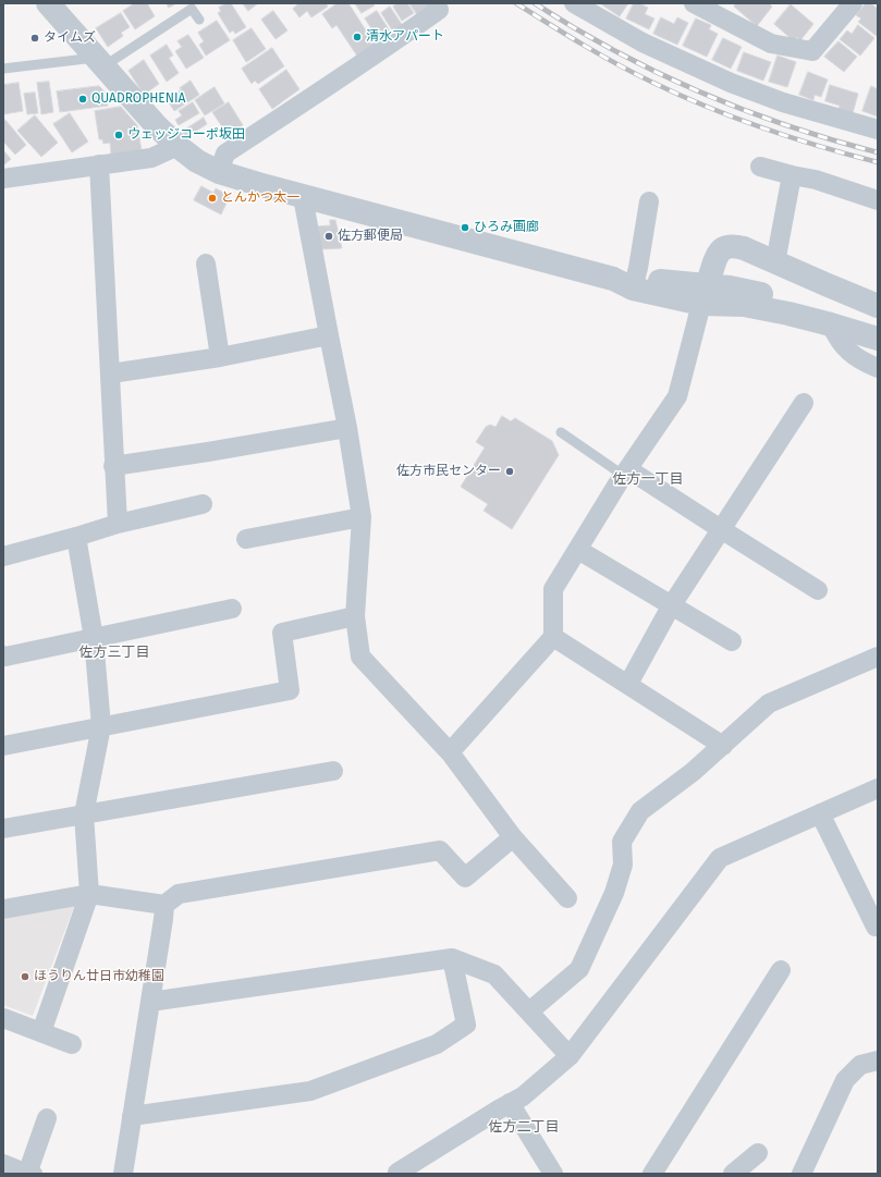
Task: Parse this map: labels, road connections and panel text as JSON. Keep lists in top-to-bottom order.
{
  "districts": ["佐方一丁目", "佐方三丁目", "佐方二丁目"],
  "places": [
    "清水アパート",
    "タイムズ",
    "QUADROPHENIA",
    "ウェッジコーポ坂田",
    "とんかつ太一",
    "ひろみ画廊",
    "佐方郵便局",
    "佐方市民センター",
    "ほうりん廿日市幼稚園"
  ]
}
